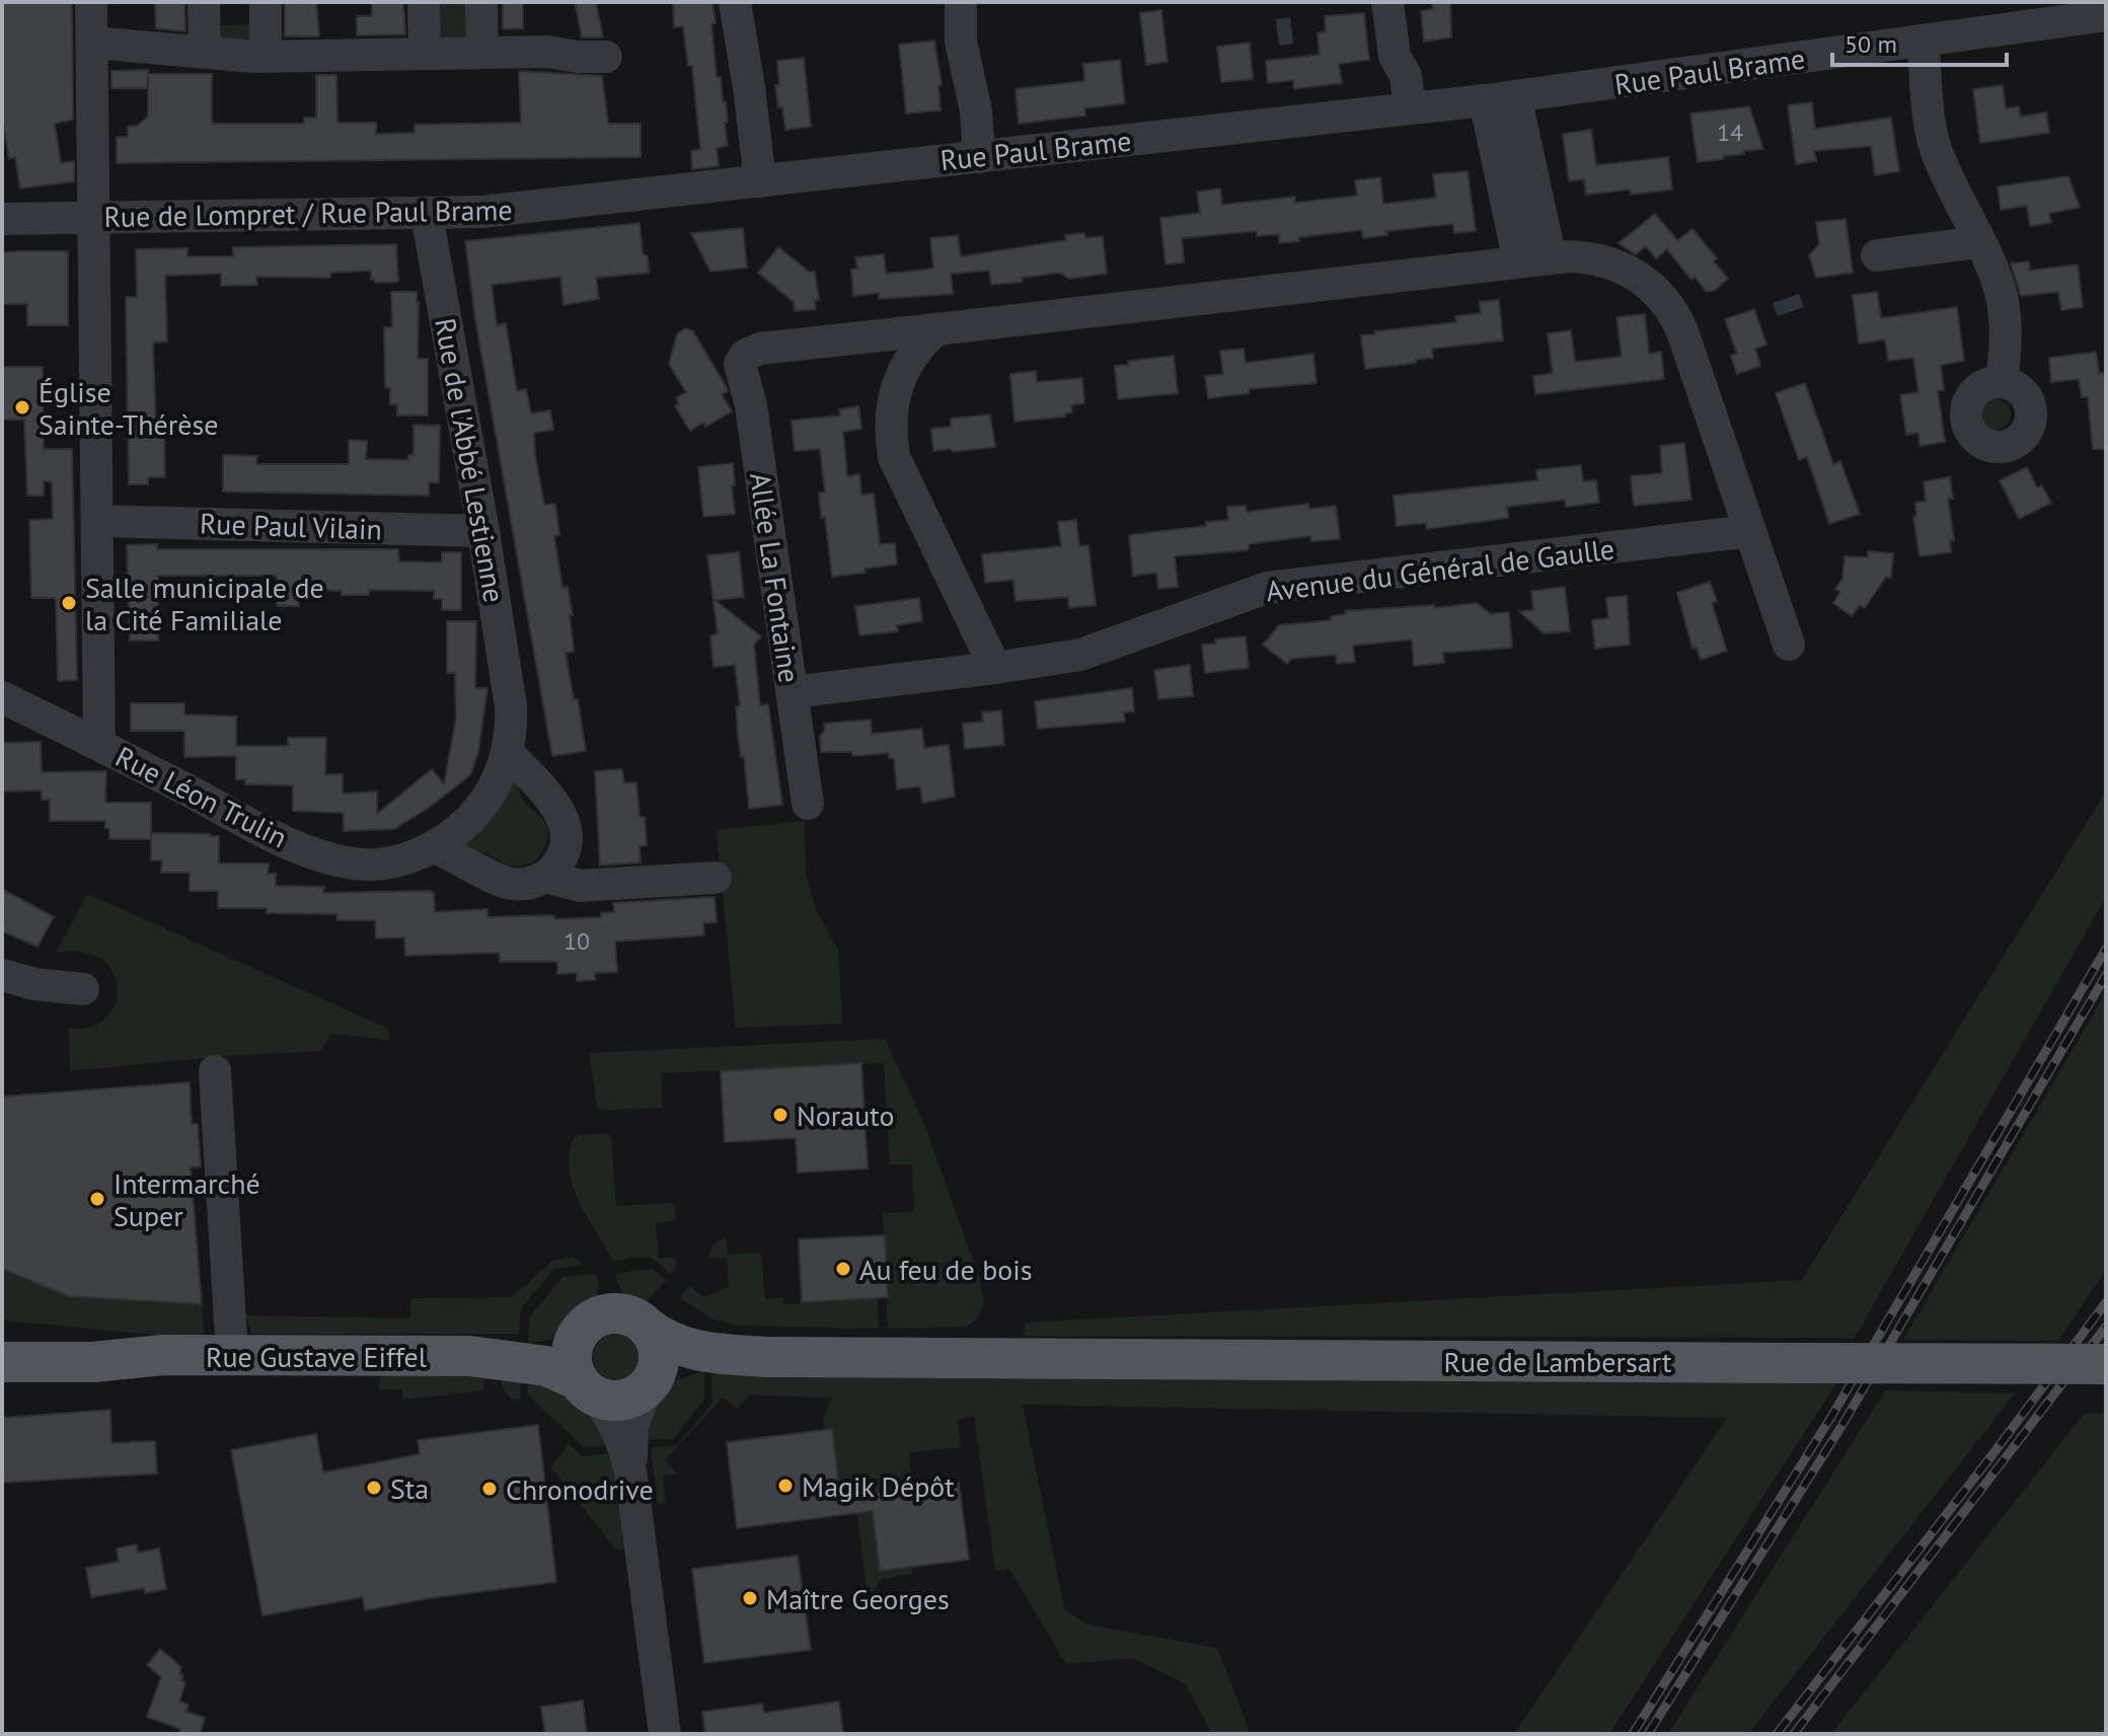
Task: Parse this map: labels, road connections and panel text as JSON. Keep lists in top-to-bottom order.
{
  "streets": {
    "main road": ["Rue Gustave Eiffel", "Rue de Lambersart"],
    "street": [
      "Rue Paul Brame",
      "Rue de Lompret / Rue Paul Brame",
      "Rue de l'Abbé Lestienne",
      "Rue Paul Vilain",
      "Avenue du Général de Gaulle",
      "Allée La Fontaine",
      "Rue Léon Trulin"
    ]
  },
  "crossings": [
    ["Rue Paul Brame", "Rue de Lompret / Rue Paul Brame"],
    ["Rue de Lompret / Rue Paul Brame", "Rue de l'Abbé Lestienne"],
    ["Rue de l'Abbé Lestienne", "Rue Paul Vilain"],
    ["Avenue du Général de Gaulle", "Allée La Fontaine"]
  ],
  "places": [
    "Église Sainte-Thérèse",
    "Salle municipale de la Cité Familiale",
    "Norauto",
    "Intermarché Super",
    "Au feu de bois",
    "Magik Dépôt",
    "Sta",
    "Chronodrive",
    "Maître Georges"
  ],
  "house_numbers": ["14", "10"],
  "scale_bar": "50 m"
}
